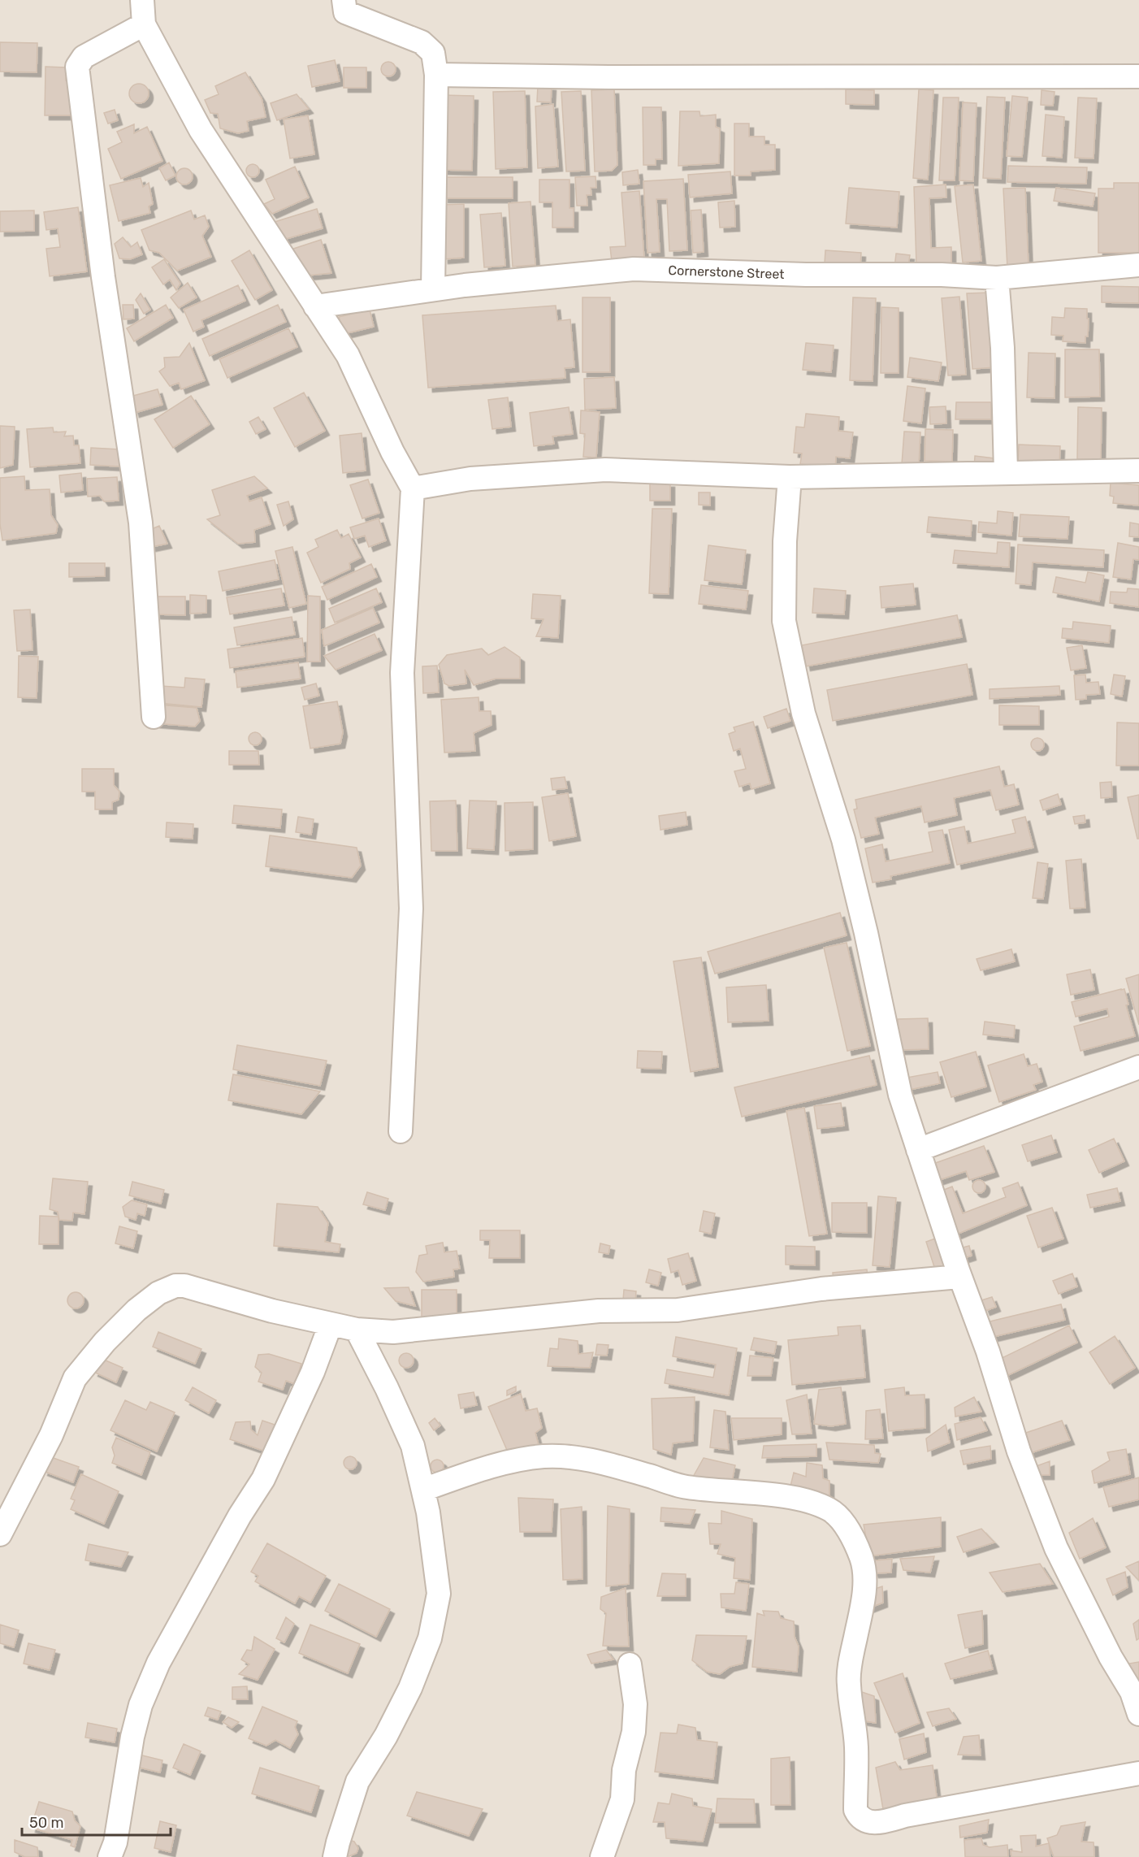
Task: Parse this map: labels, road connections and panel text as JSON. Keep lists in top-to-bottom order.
{
  "streets": {
    "street": ["Cornerstone Street"]
  },
  "scale_bar": "50 m"
}
